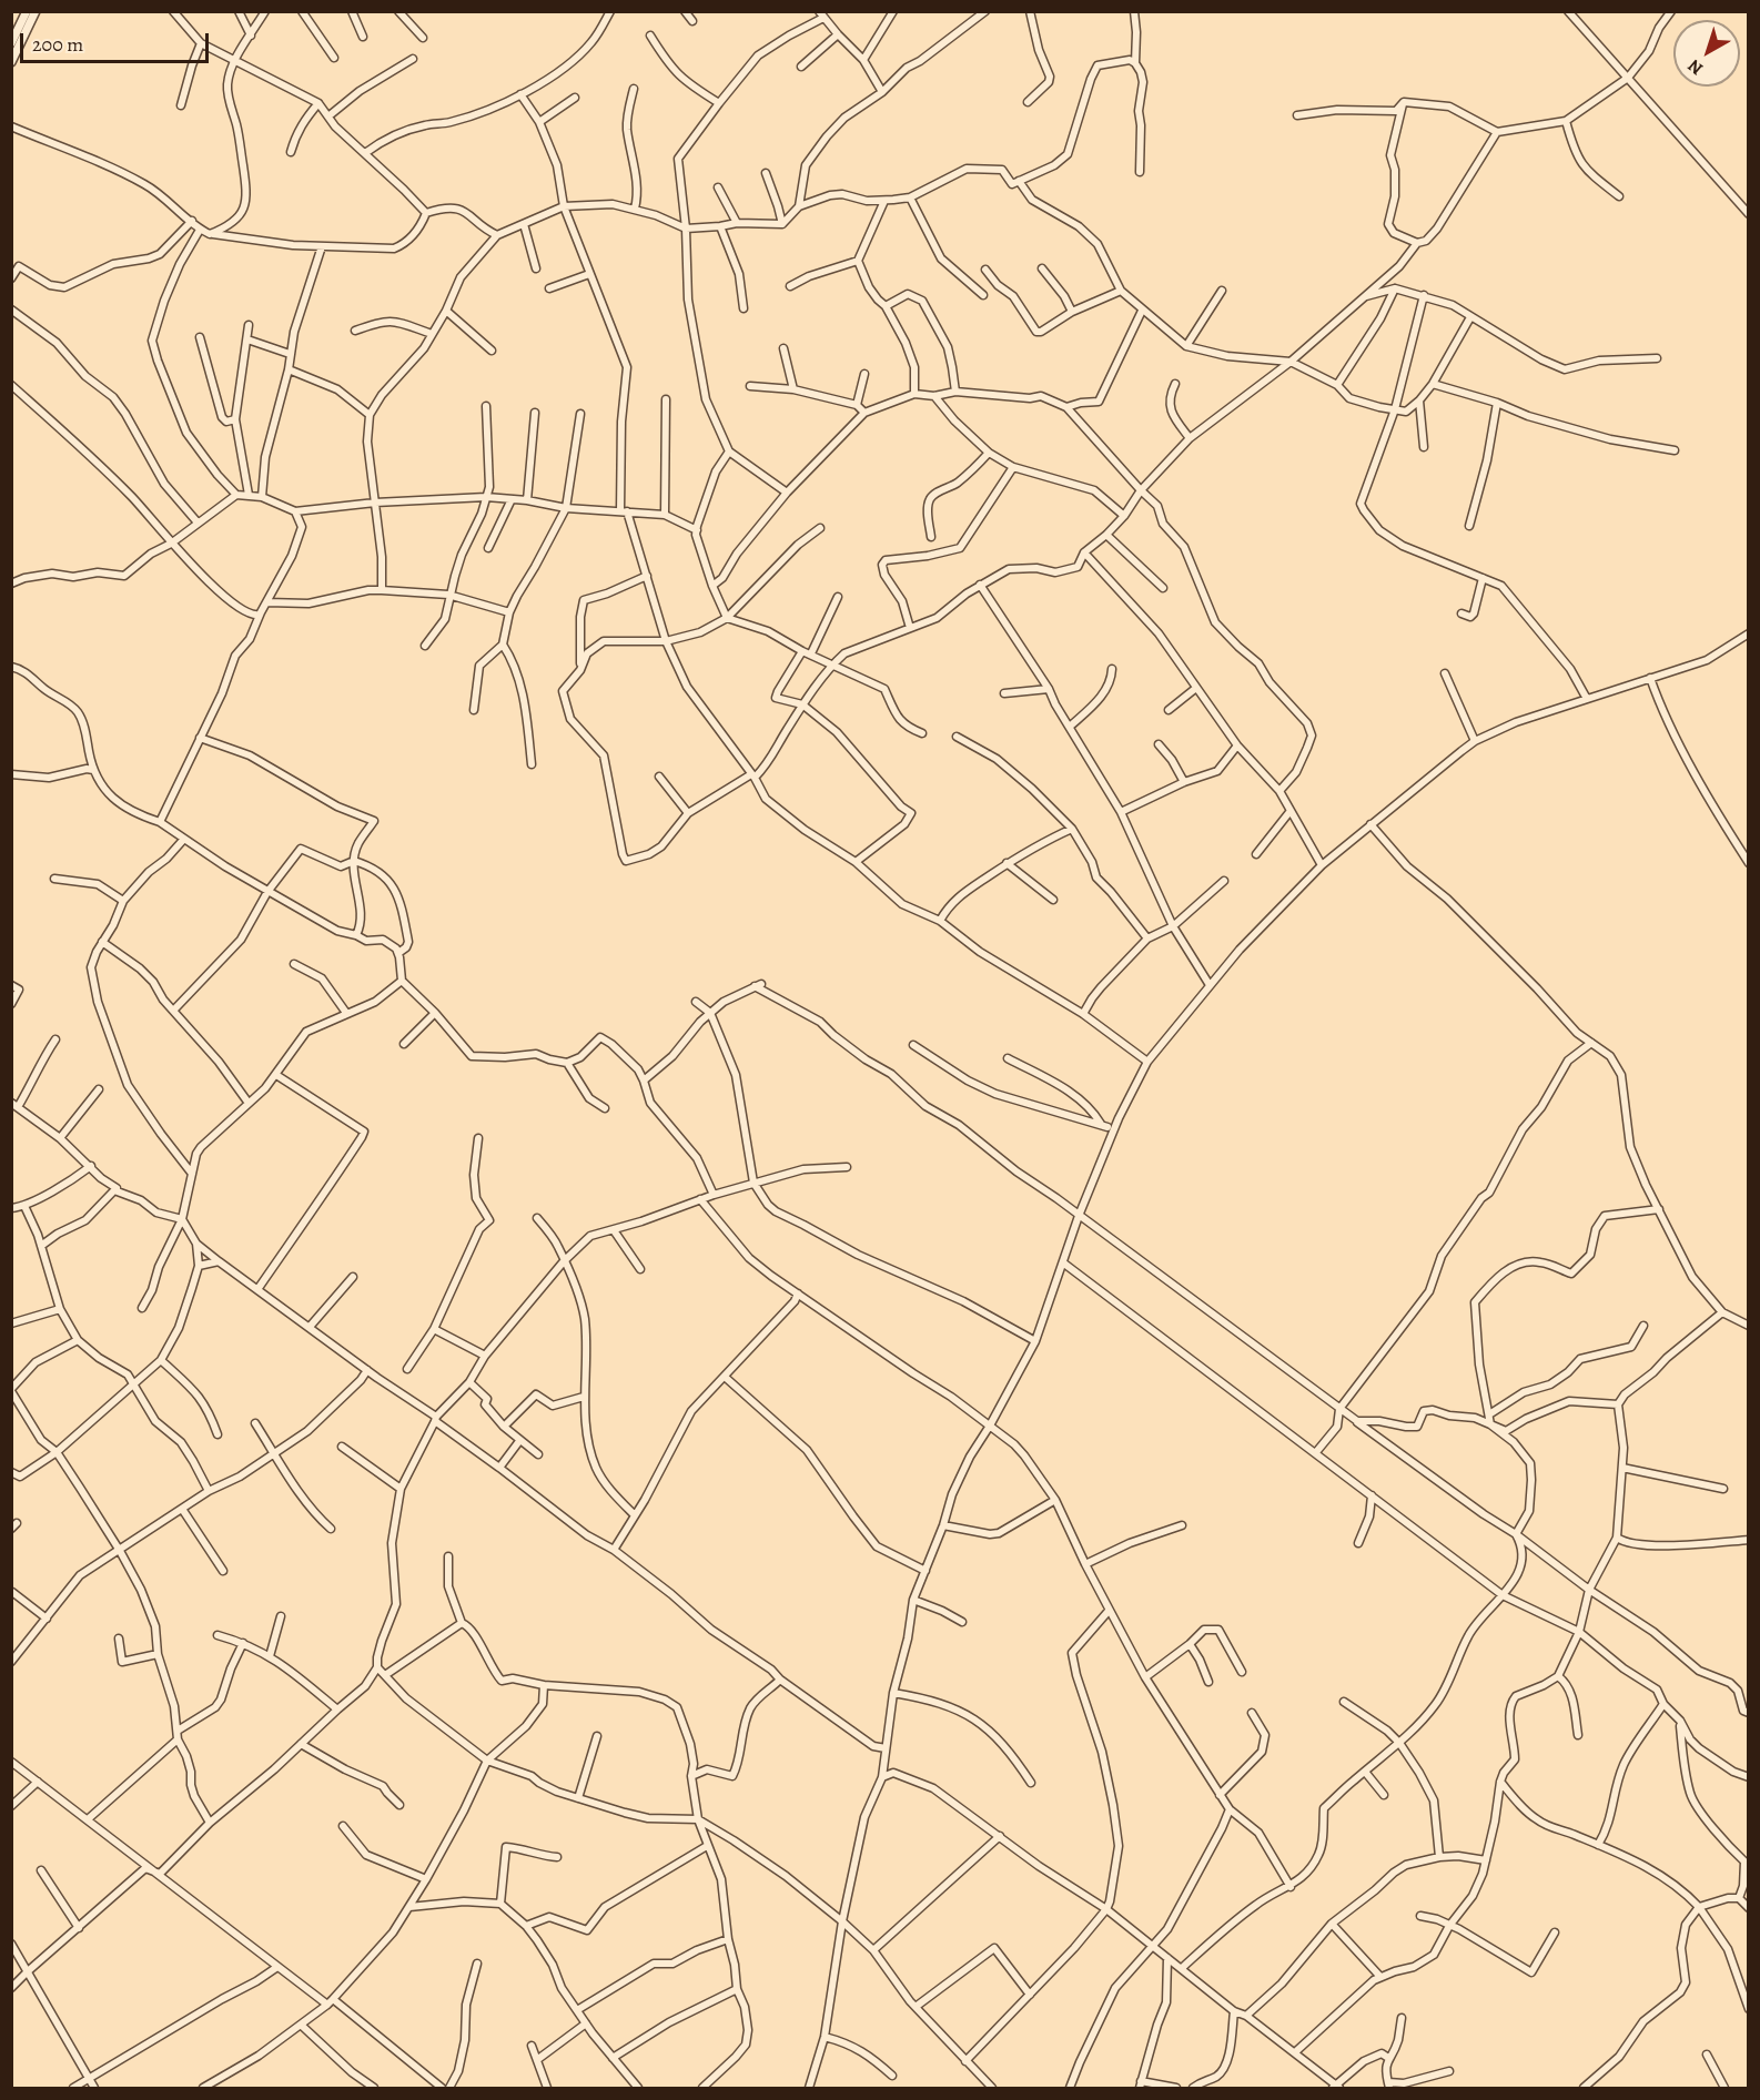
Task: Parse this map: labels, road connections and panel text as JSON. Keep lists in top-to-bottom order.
{
  "scale_bar": "200 m",
  "north": "bottom left"
}
